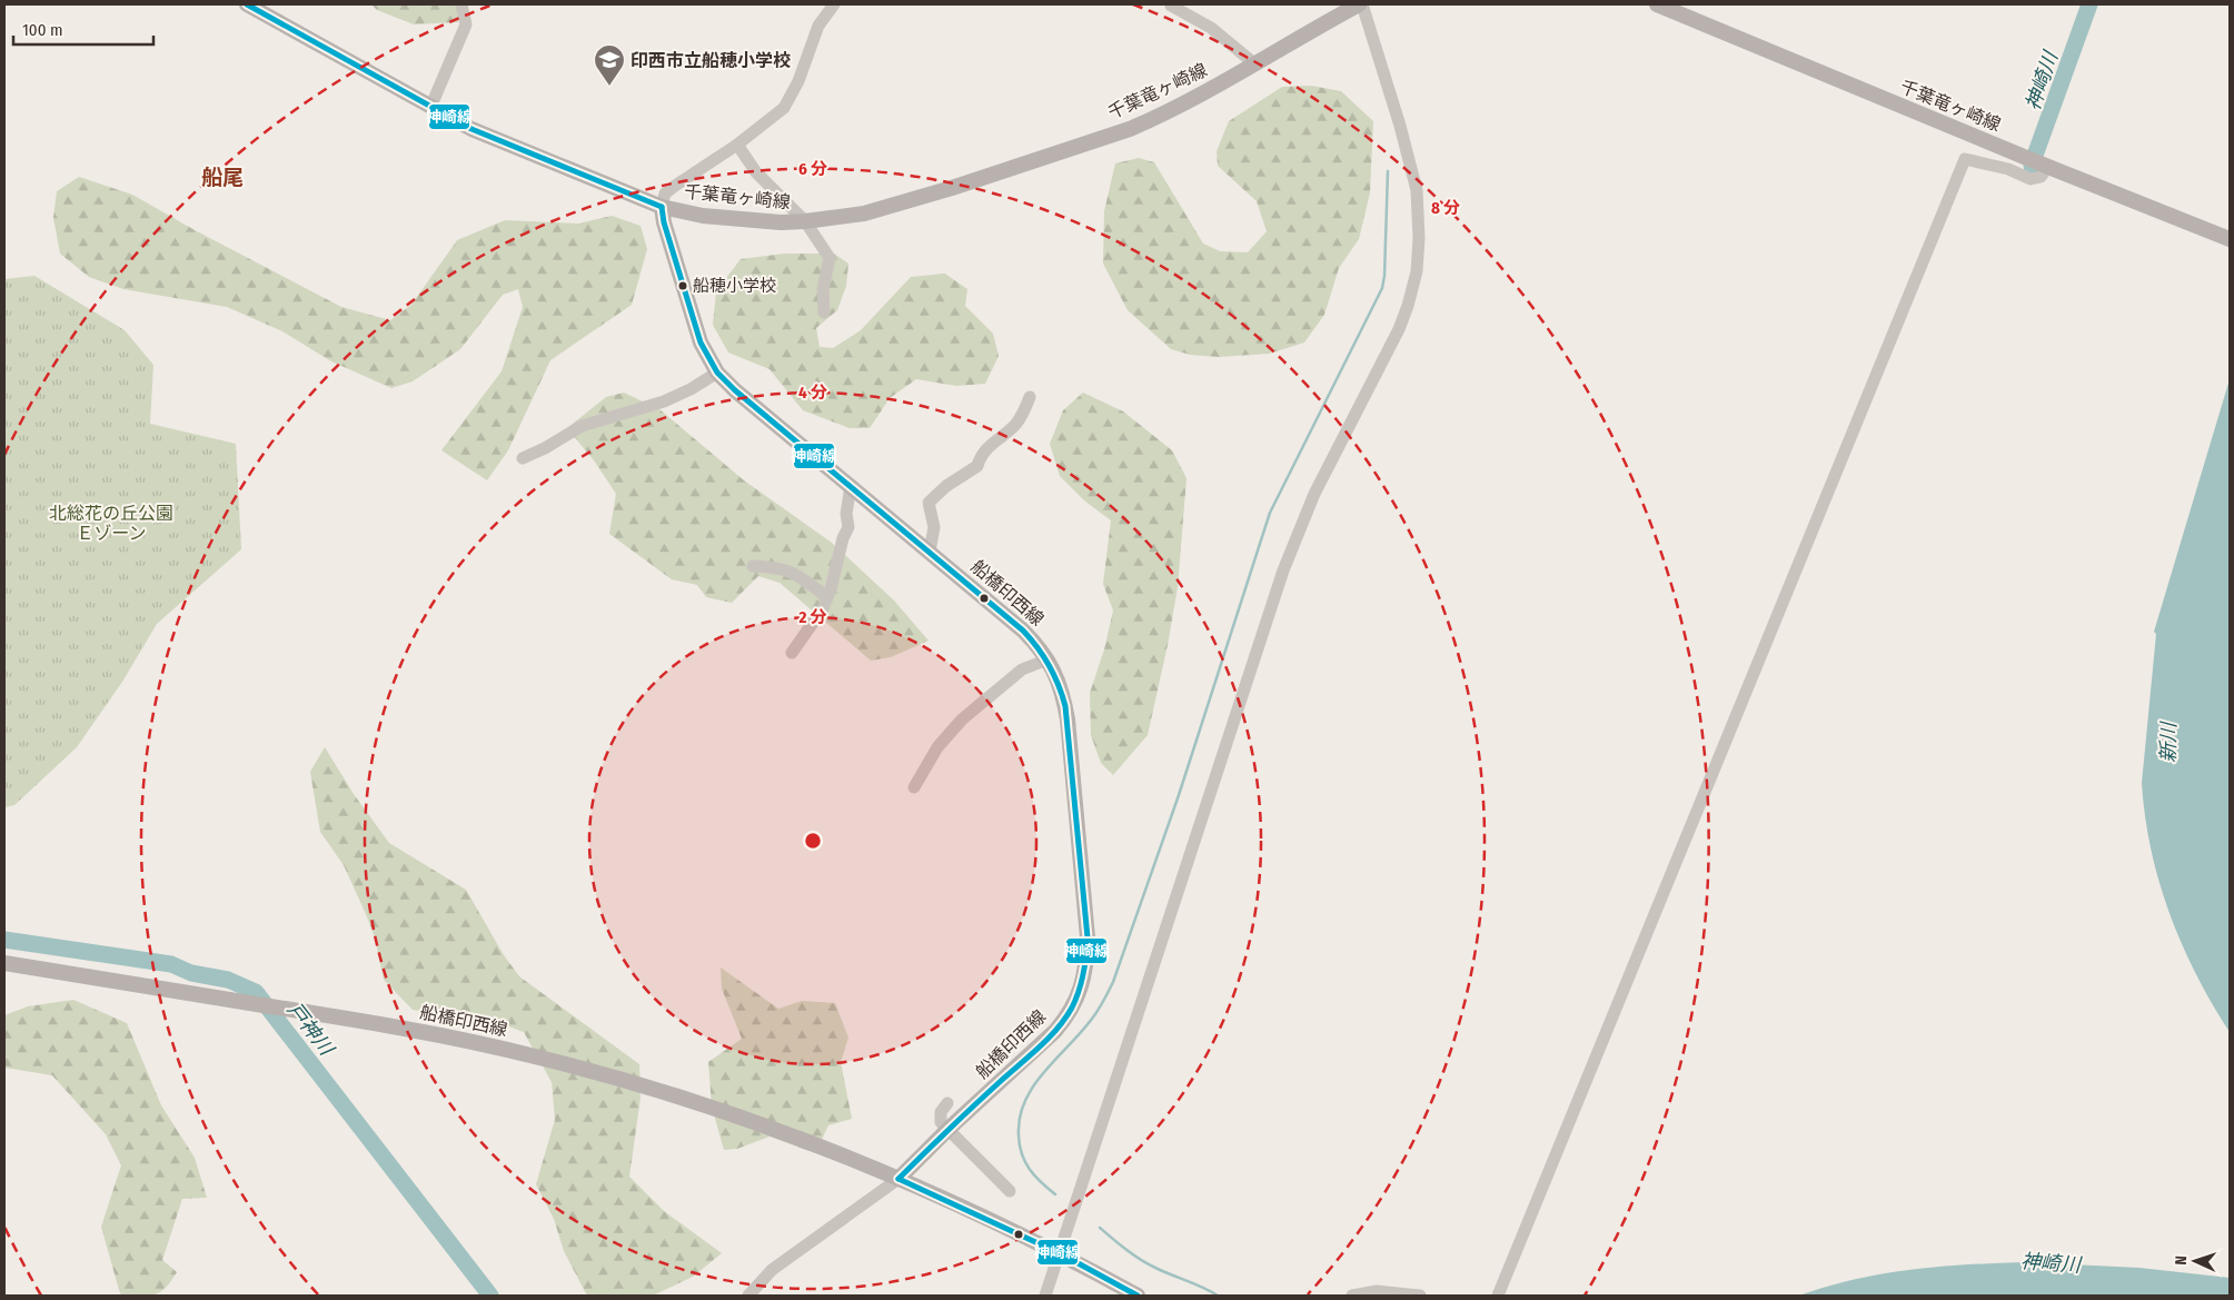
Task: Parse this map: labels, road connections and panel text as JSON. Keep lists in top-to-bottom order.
{
  "streets": {
    "main road": ["千葉竜ヶ崎線", "船橋印西線"]
  },
  "crossings": [
    ["千葉竜ヶ崎線", "船橋印西線"]
  ],
  "districts": ["船尾"],
  "water": ["神崎川", "新川", "戸神川"],
  "parks": ["北総花の丘公園 Ｅゾーン"],
  "places": {
    "school or university": ["印西市立船穂小学校"],
    "other": ["船穂小学校"]
  },
  "lines": ["transit line 神崎線"],
  "scale_bar": "100 m",
  "north": "left",
  "rings": [
    "6 分",
    "8 分",
    "4 分",
    "2 分"
  ]
}
